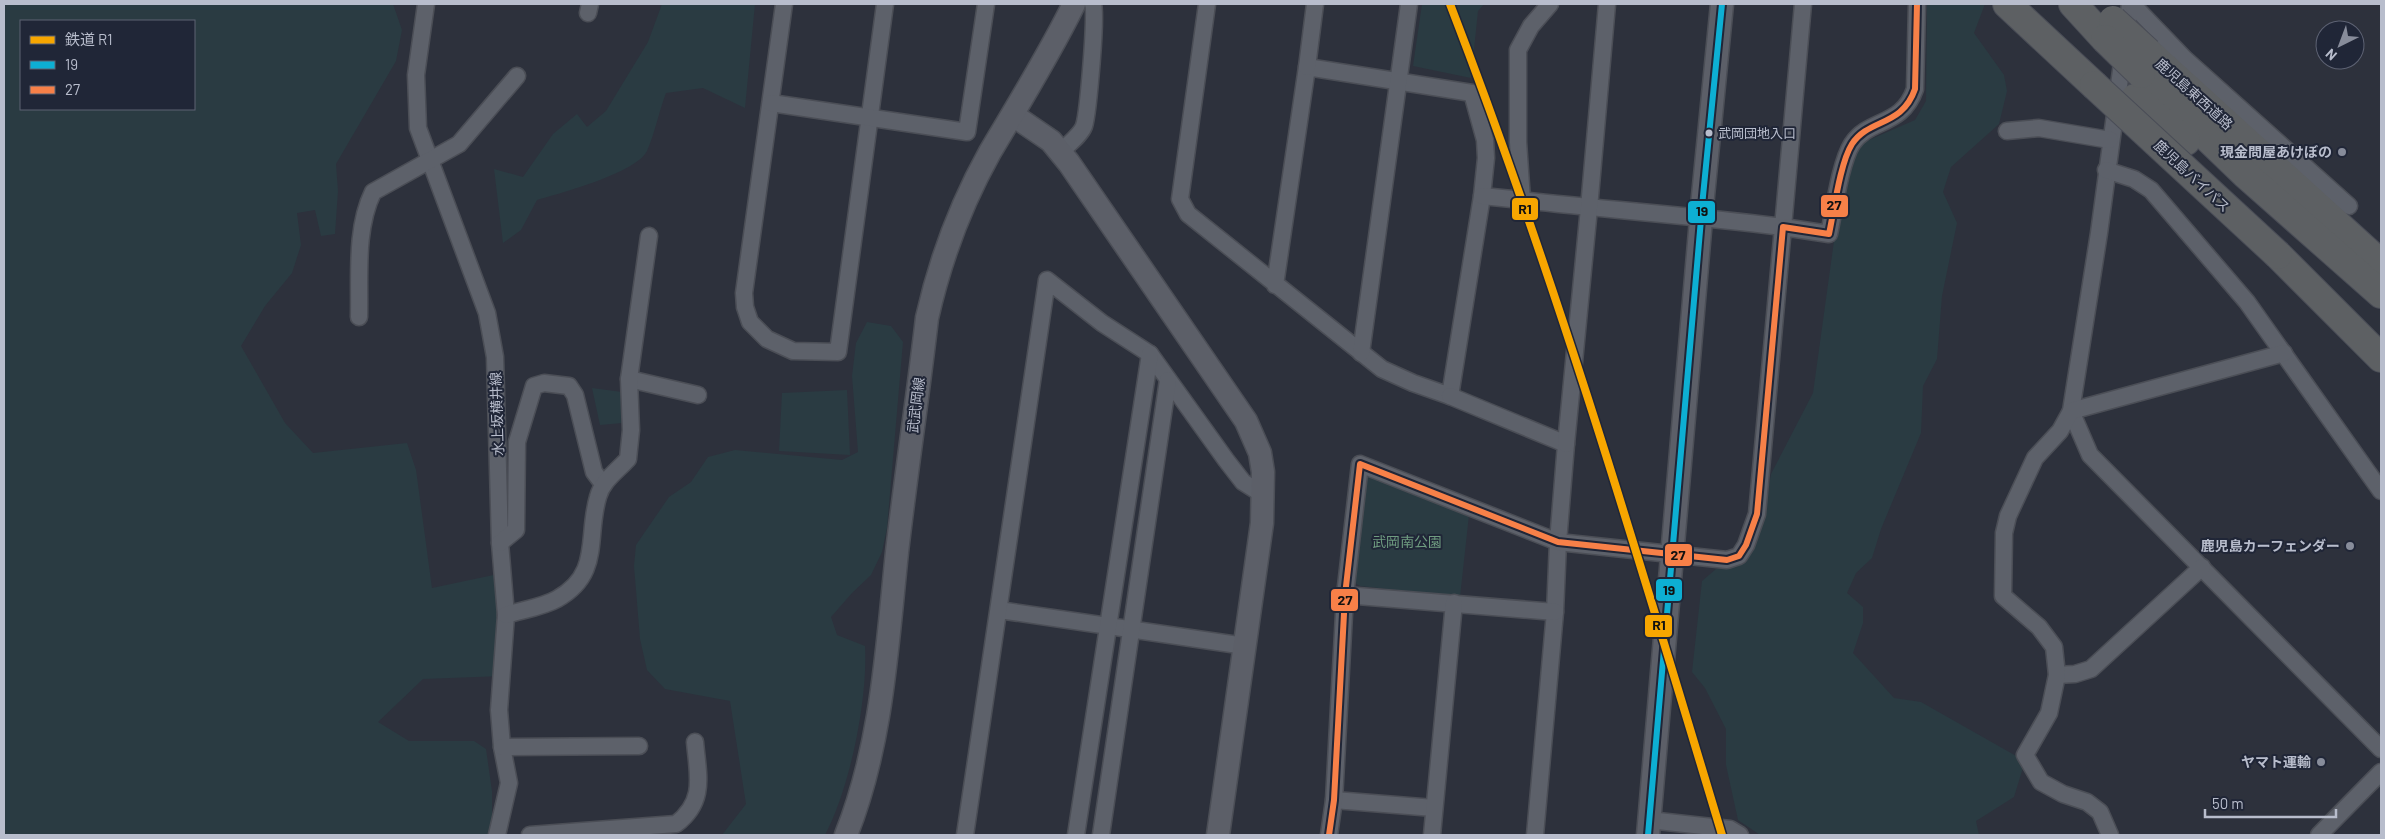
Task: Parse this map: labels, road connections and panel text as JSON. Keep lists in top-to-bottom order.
{
  "streets": {
    "highway": ["鹿児島東西道路", "鹿児島バイパス"],
    "street": ["武武岡線", "水上坂横井線"]
  },
  "parks": ["武岡南公園"],
  "places": [
    "武岡団地入口",
    "現金問屋あけぼの",
    "鹿児島カーフェンダー",
    "ヤマト運輸"
  ],
  "lines": ["rail line R1", "transit line 19", "transit line 27"],
  "legend": ["鉄道 R1", "19", "27"],
  "scale_bar": "50 m",
  "north": "bottom left"
}
